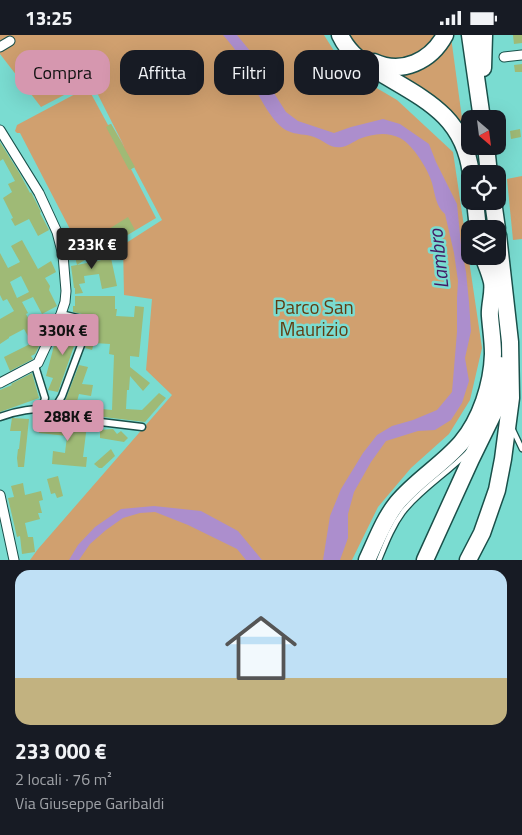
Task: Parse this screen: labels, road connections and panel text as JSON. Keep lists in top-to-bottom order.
{
  "water": ["Lambro"],
  "parks": ["Parco San Maurizio"],
  "north": "bottom right",
  "page": {
    "status": "13:25",
    "chip": [
      "Compra",
      "Affitta",
      "Filtri",
      "Nuovo"
    ],
    "price": ["233K €", "330K €", "288K €"],
    "list": [
      {
        "name": "233 000 €",
        "note": "2 locali · 76 m² · Via Giuseppe Garibaldi"
      }
    ]
  }
}
